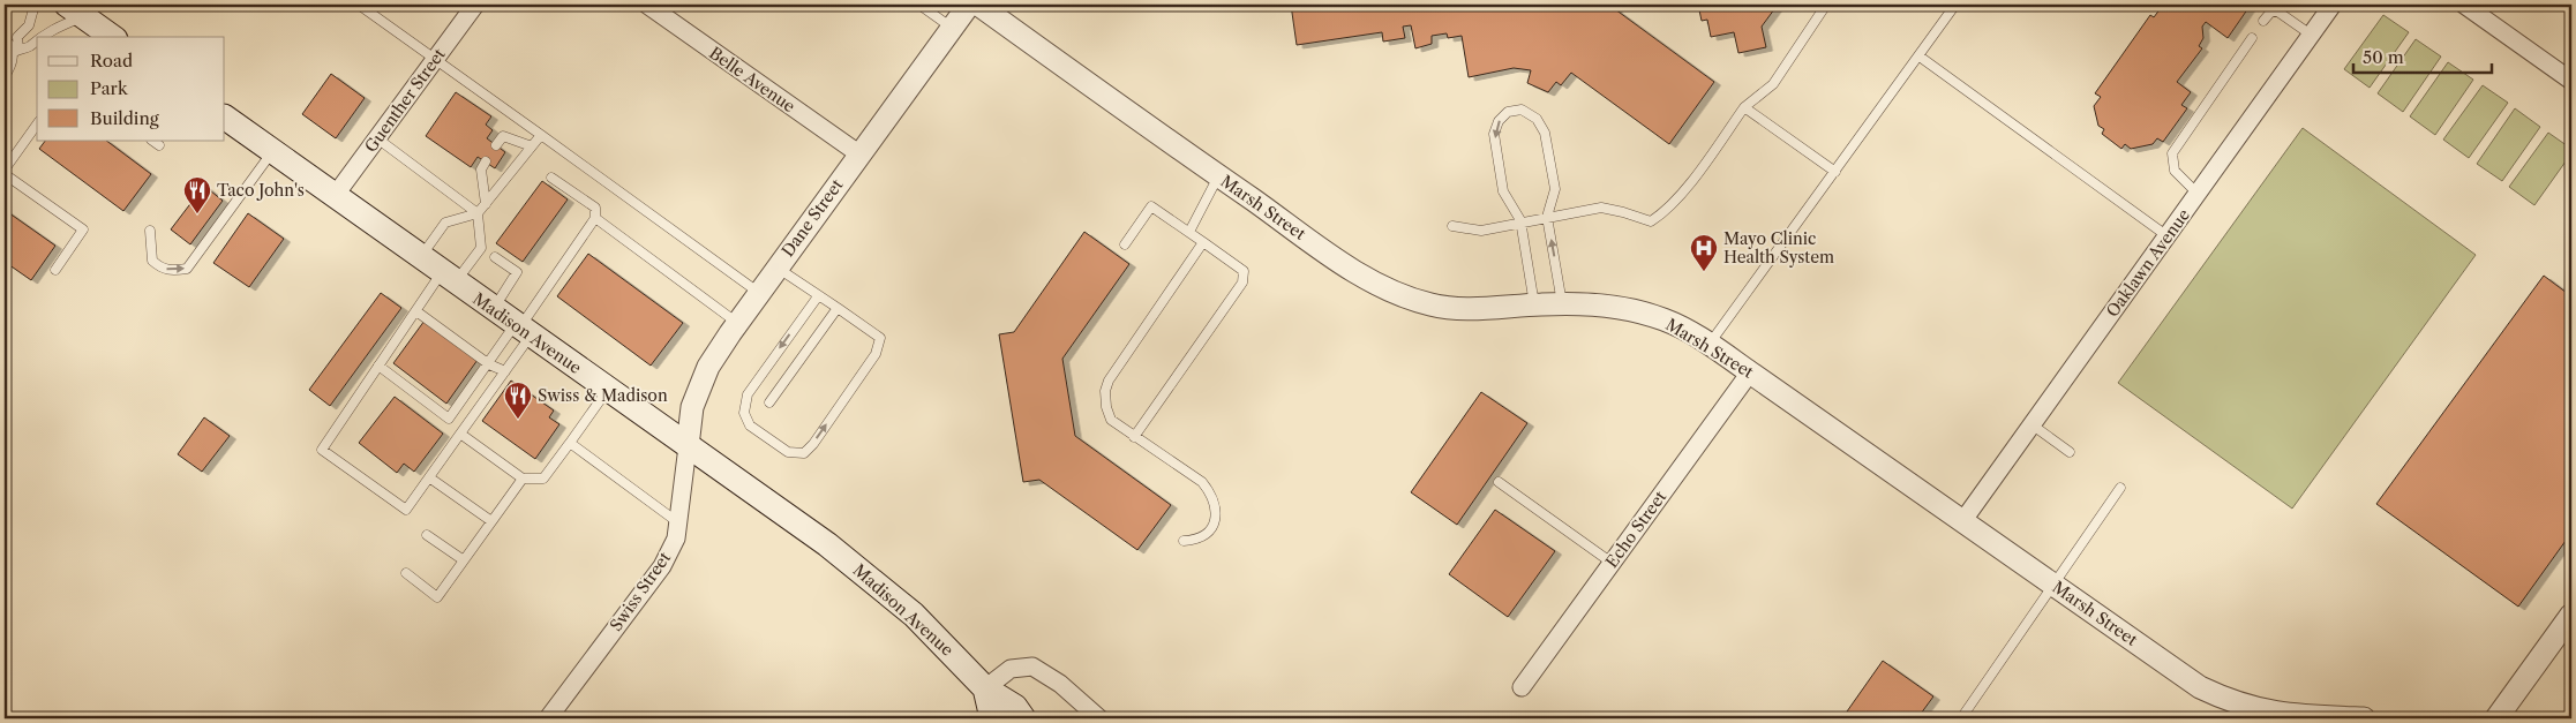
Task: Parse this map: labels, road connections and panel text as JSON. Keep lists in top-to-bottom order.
{
  "streets": {
    "main road": ["Madison Avenue"],
    "street": [
      "Belle Avenue",
      "Guenther Street",
      "Marsh Street",
      "Dane Street",
      "Oaklawn Avenue",
      "Echo Street",
      "Swiss Street"
    ]
  },
  "crossings": [
    ["Belle Avenue", "Dane Street"],
    ["Guenther Street", "Madison Avenue"],
    ["Marsh Street", "Oaklawn Avenue"],
    ["Marsh Street", "Echo Street"],
    ["Dane Street", "Madison Avenue"],
    ["Dane Street", "Swiss Street"],
    ["Madison Avenue", "Swiss Street"]
  ],
  "places": {
    "restaurant": ["Taco John's", "Swiss & Madison"],
    "hospital": ["Mayo Clinic Health System"]
  },
  "legend": ["Road", "Park", "Building"],
  "scale_bar": "50 m"
}
